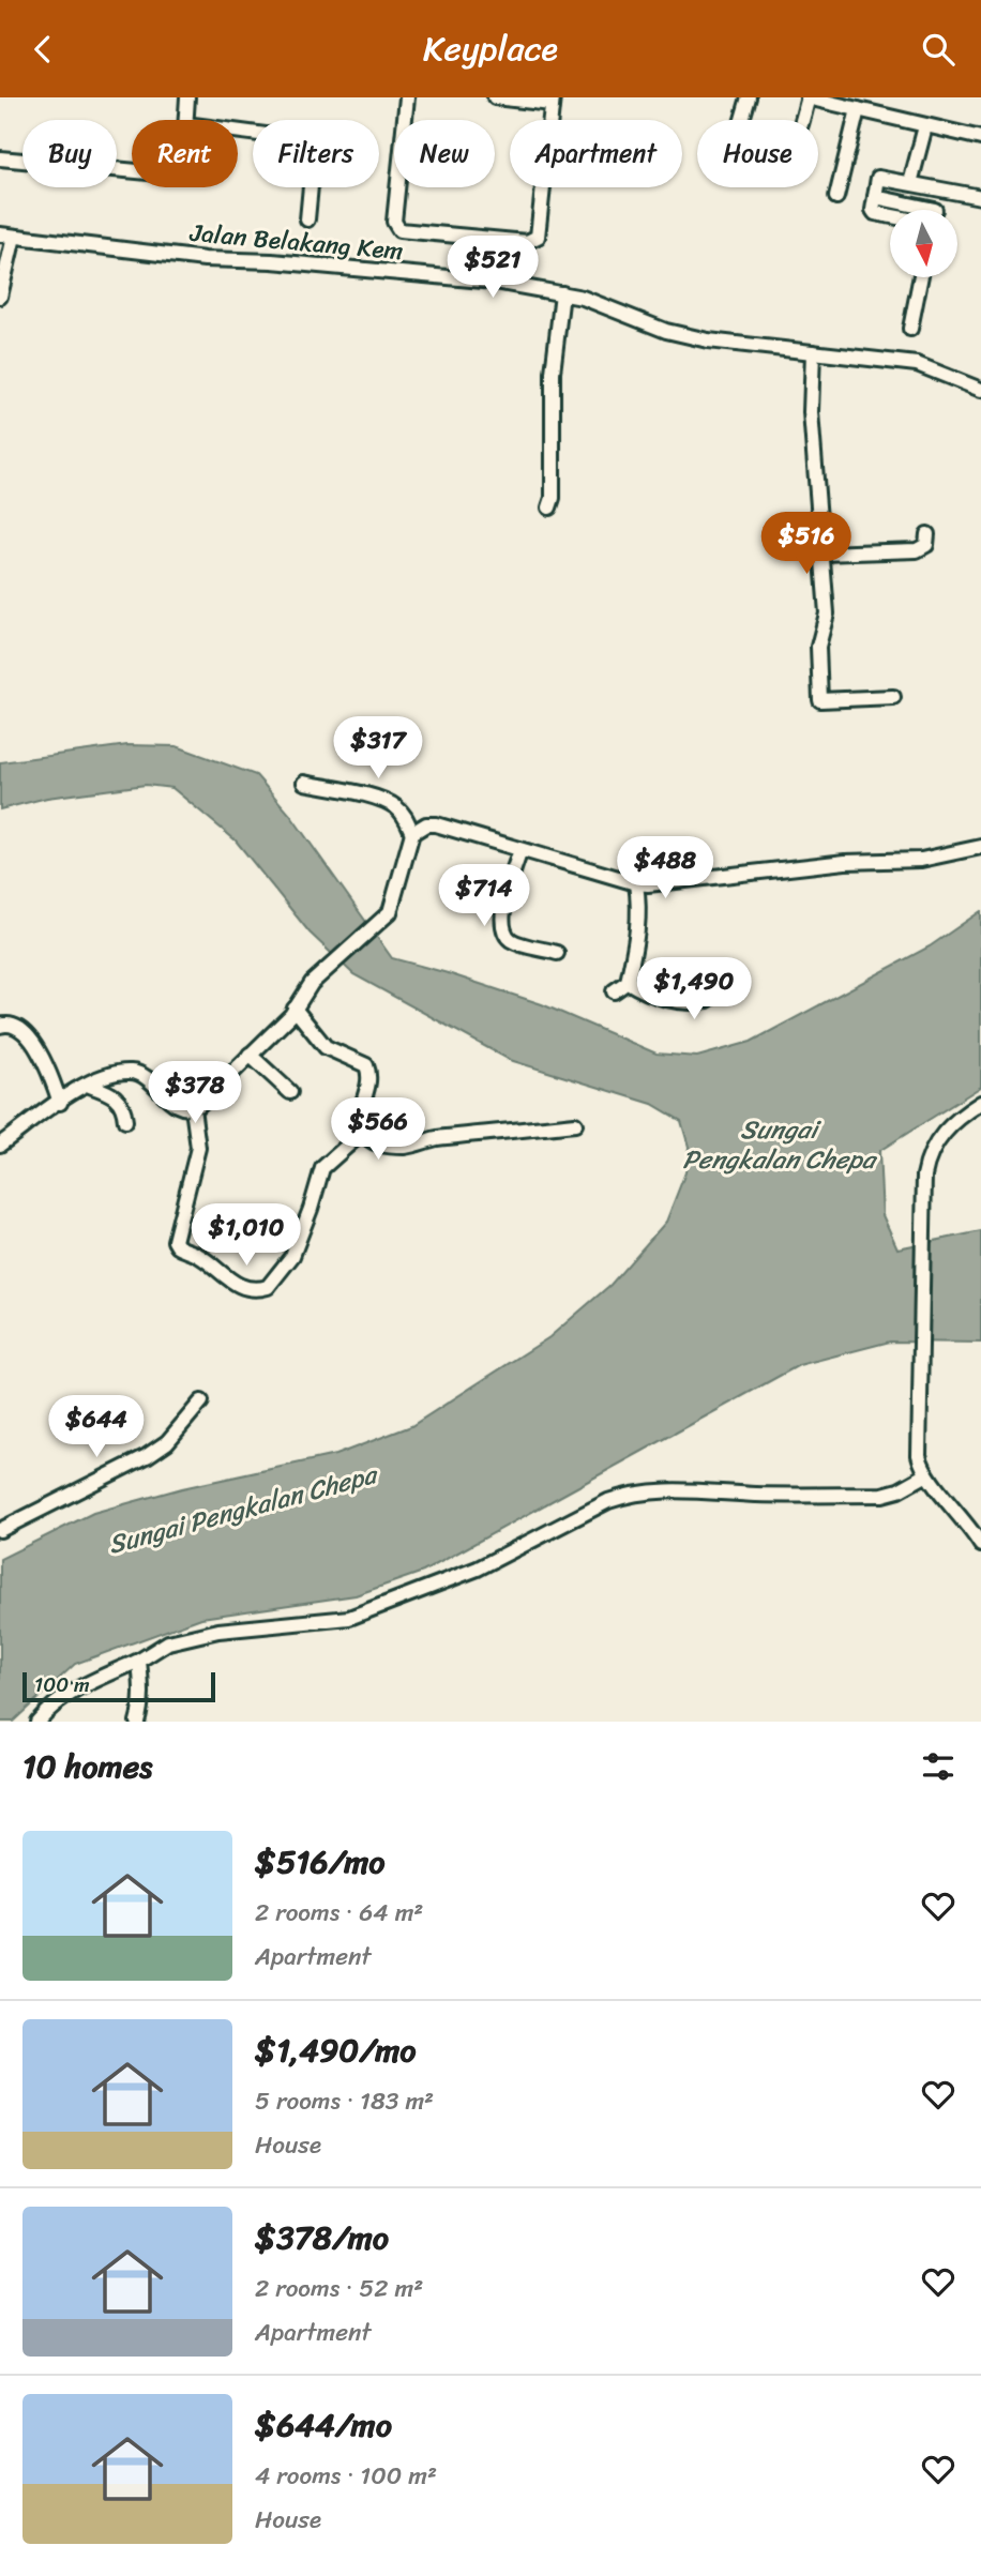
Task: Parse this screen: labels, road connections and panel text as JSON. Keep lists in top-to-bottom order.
{
  "streets": {
    "street": ["Jalan Belakang Kem"]
  },
  "water": ["Sungai Pengkalan Chepa"],
  "scale_bar": "100 m",
  "north": "bottom",
  "page": {
    "header": "Keyplace",
    "chip": [
      "Buy",
      "Rent",
      "Filters",
      "New",
      "Apartment",
      "House"
    ],
    "price": [
      "$521",
      "$516",
      "$317",
      "$488",
      "$714",
      "$1,490",
      "$378",
      "$566",
      "$1,010",
      "$644"
    ],
    "scale": "100 m",
    "heading": "10 homes",
    "list": [
      {
        "name": "$516/mo",
        "note": "2 rooms · 64 m² · Apartment"
      },
      {
        "name": "$1,490/mo",
        "note": "5 rooms · 183 m² · House"
      },
      {
        "name": "$378/mo",
        "note": "2 rooms · 52 m² · Apartment"
      },
      {
        "name": "$644/mo",
        "note": "4 rooms · 100 m² · House"
      }
    ]
  }
}
